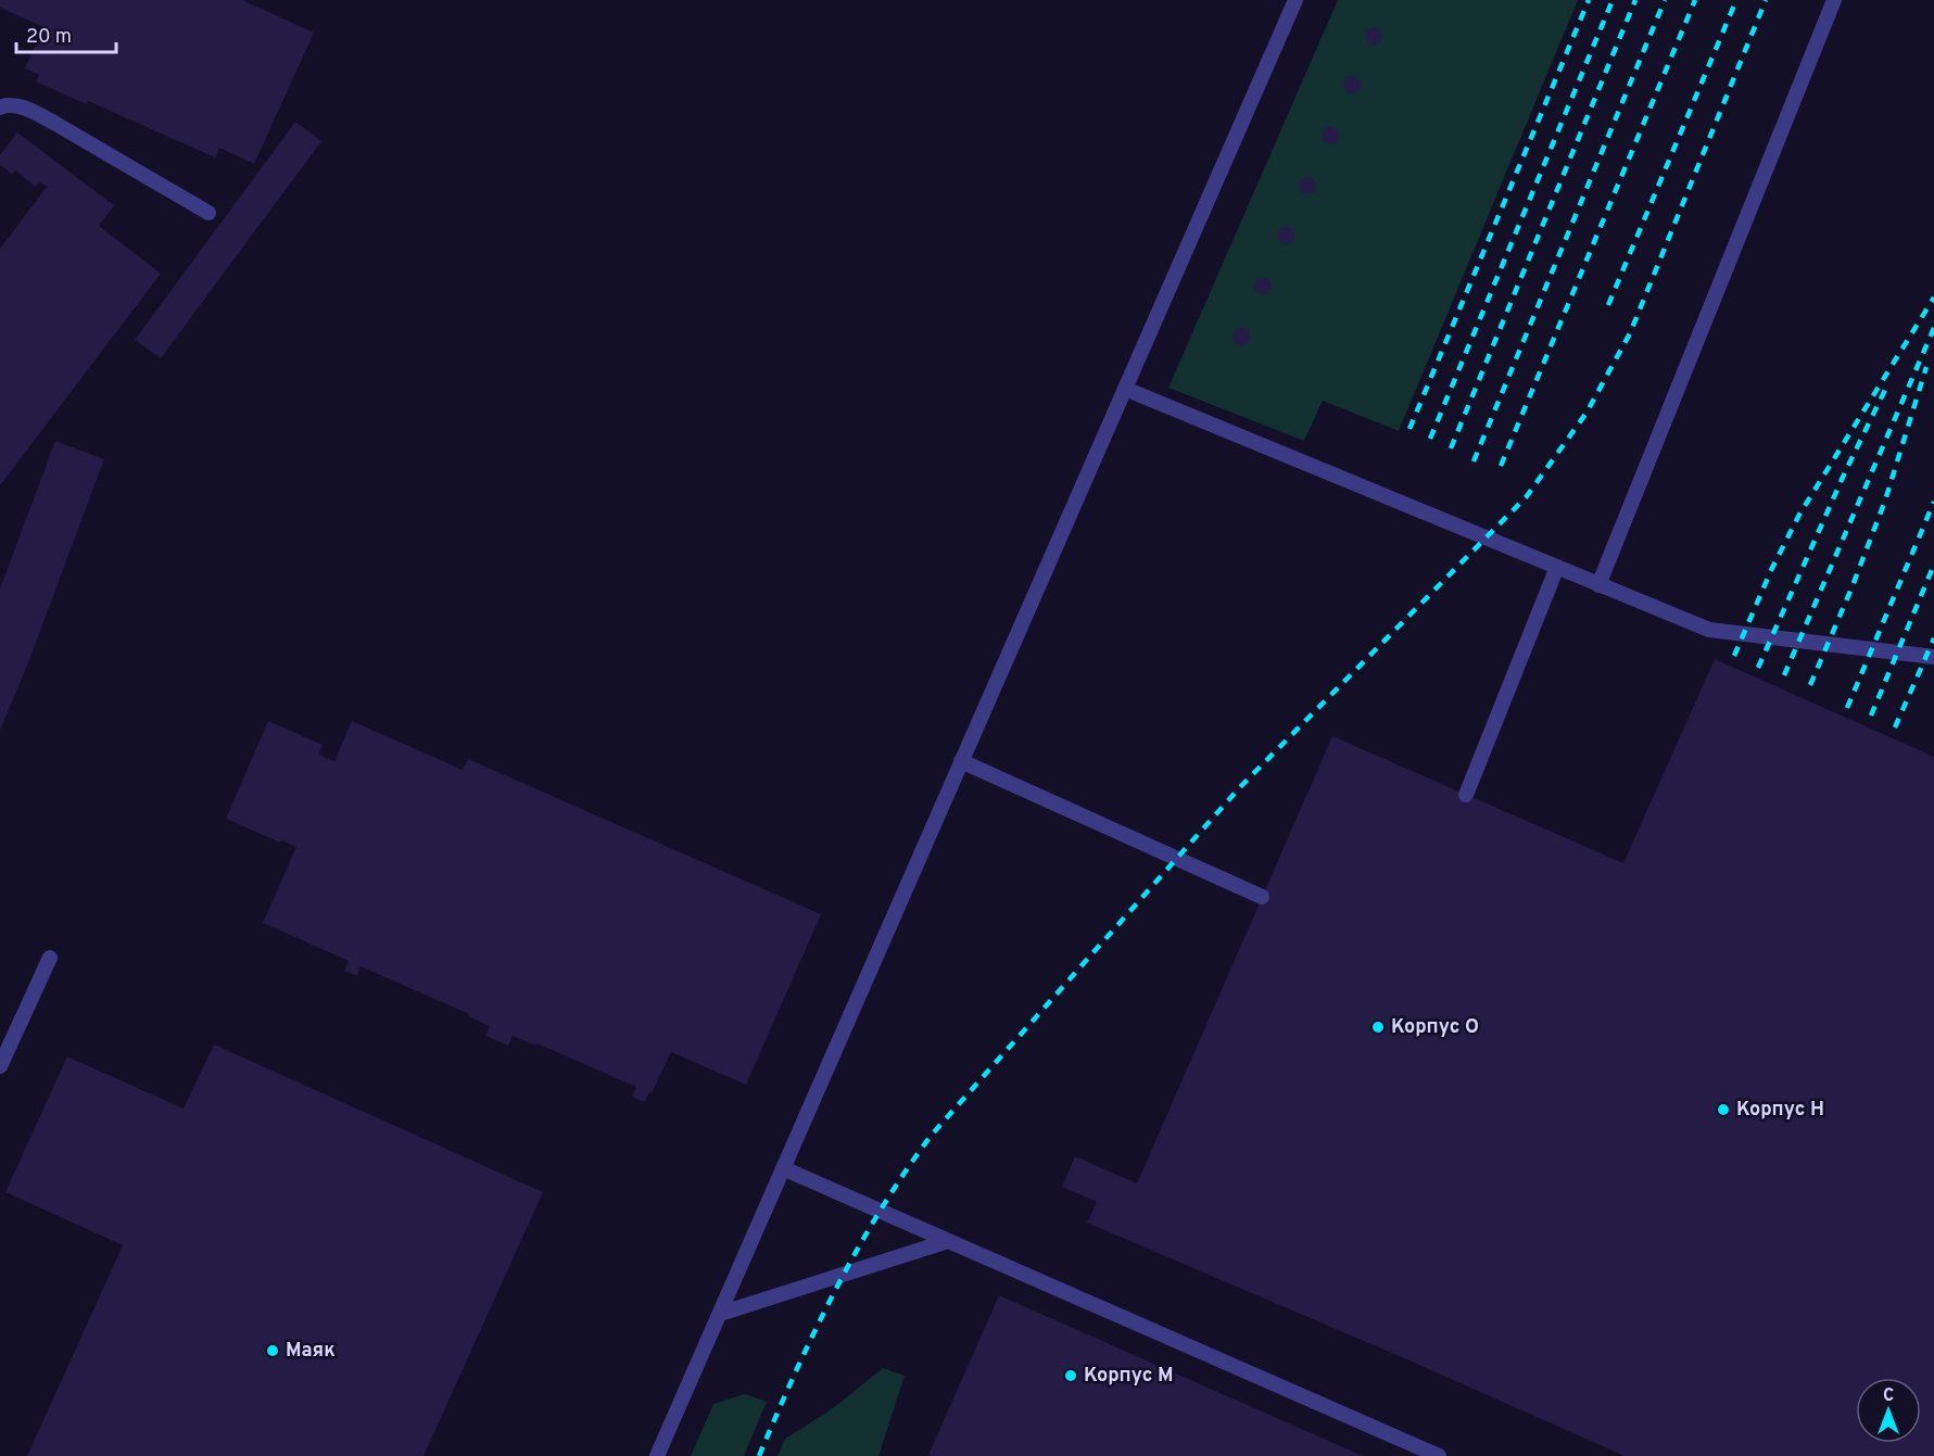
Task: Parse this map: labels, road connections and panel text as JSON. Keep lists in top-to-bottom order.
{
  "places": [
    "Корпус О",
    "Корпус Н",
    "Маяк",
    "Корпус М"
  ],
  "scale_bar": "20 m",
  "north": "top"
}
